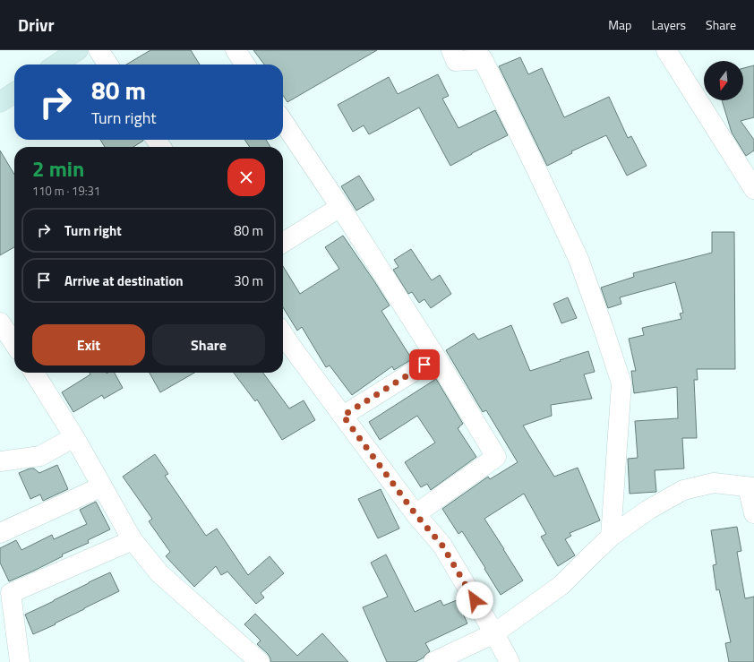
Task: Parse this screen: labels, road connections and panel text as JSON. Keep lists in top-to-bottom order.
{
  "north": "bottom",
  "page": {
    "header": "Drivr",
    "nav": ["Map", "Layers", "Share"],
    "turn": ["80 m", "Turn right"],
    "heading": ["2 min", "110 m · 19:31"],
    "list": [
      {
        "name": "Turn right",
        "value": "80 m"
      },
      {
        "name": "Arrive at destination",
        "value": "30 m"
      }
    ],
    "buttons": ["Exit", "Share"]
  }
}
